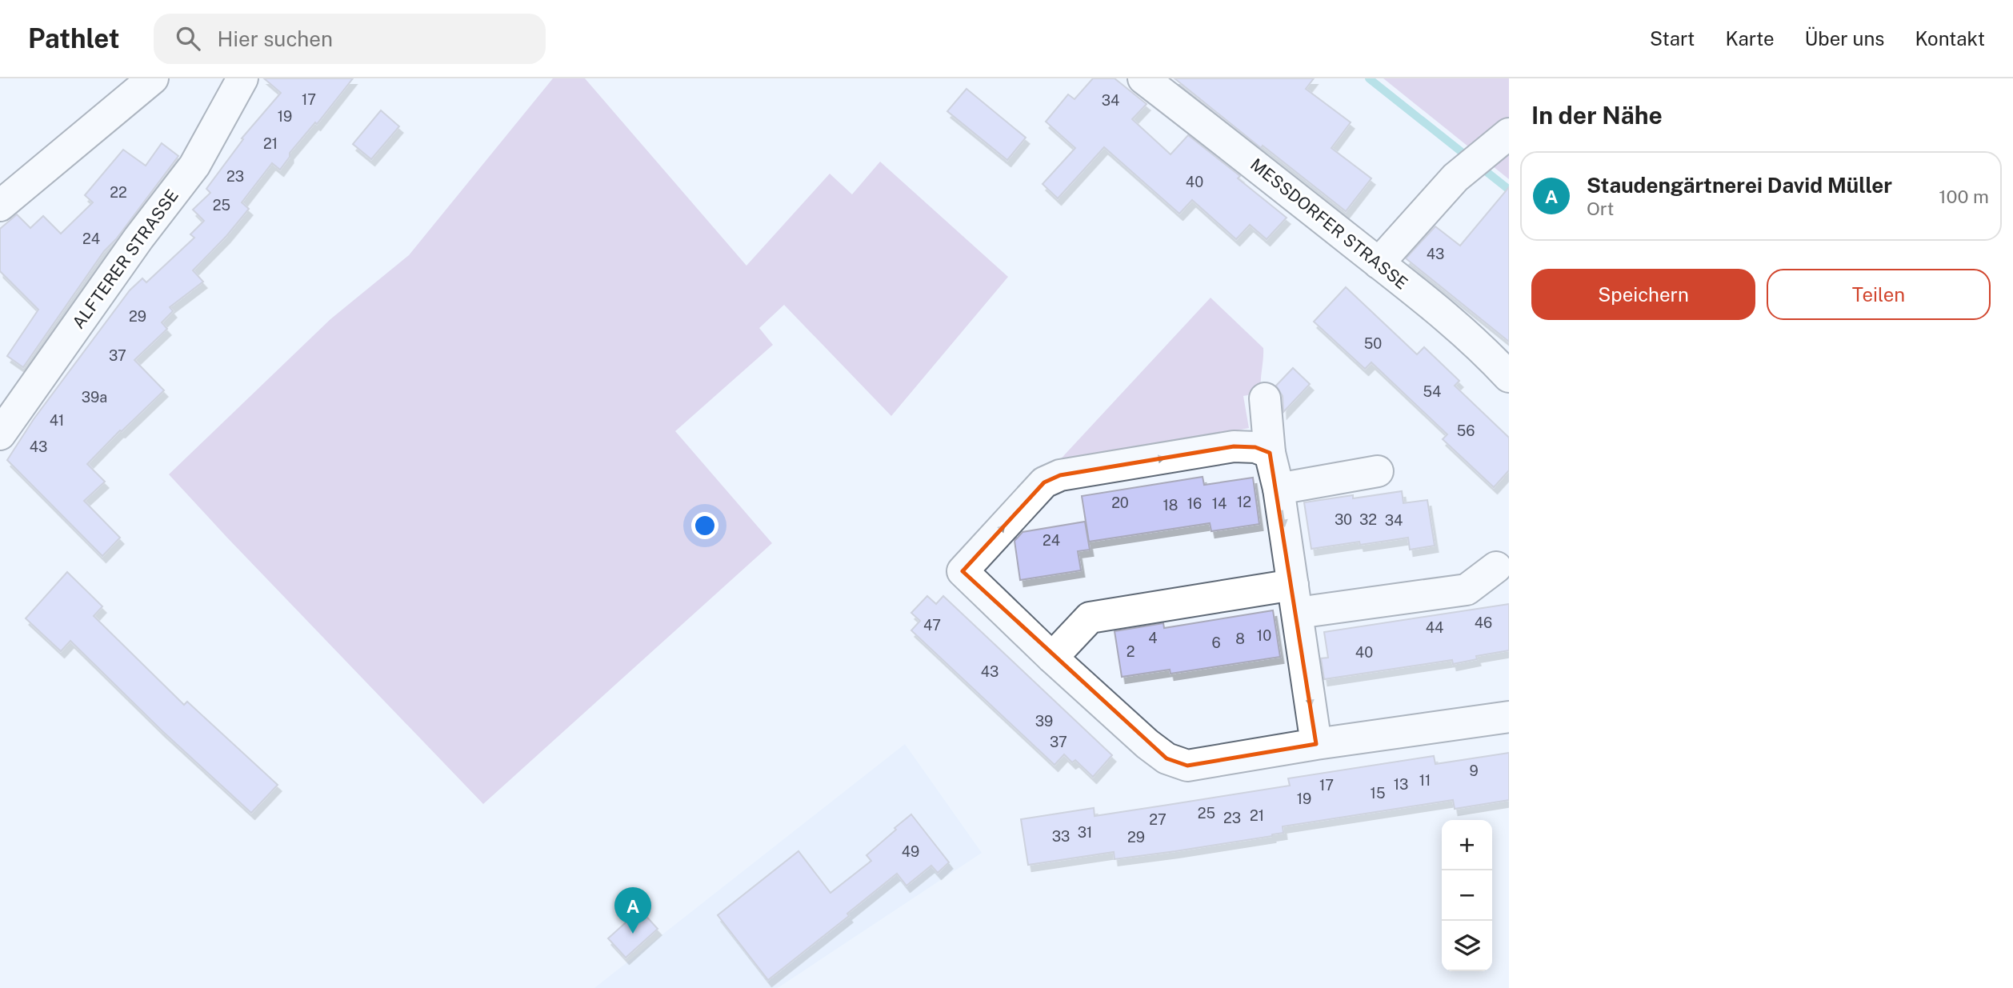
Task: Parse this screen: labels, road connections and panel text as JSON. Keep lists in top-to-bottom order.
{
  "streets": {
    "street": ["MESSDORFER STRASSE", "ALFTERER STRASSE"]
  },
  "house_numbers": [
    "17",
    "34",
    "19",
    "21",
    "23",
    "40",
    "22",
    "25",
    "24",
    "43",
    "29",
    "50",
    "37",
    "54",
    "39a",
    "41",
    "56",
    "43",
    "12",
    "20",
    "16",
    "14",
    "18",
    "30",
    "32",
    "34",
    "24",
    "46",
    "47",
    "44",
    "10",
    "4",
    "8",
    "6",
    "2",
    "40",
    "43",
    "39",
    "37",
    "9",
    "11",
    "13",
    "17",
    "15",
    "19",
    "25",
    "21",
    "23",
    "27",
    "31",
    "33",
    "29",
    "49"
  ],
  "page": {
    "header": "Pathlet",
    "search": "Hier suchen",
    "nav": [
      "Start",
      "Karte",
      "Über uns",
      "Kontakt"
    ],
    "heading": "In der Nähe",
    "list": [
      {
        "mark": "A",
        "name": "Staudengärtnerei David Müller",
        "note": "Ort",
        "value": "100 m"
      }
    ],
    "buttons": ["Speichern", "Teilen"],
    "map_buttons": ["+", "−"],
    "pins": "A"
  }
}
